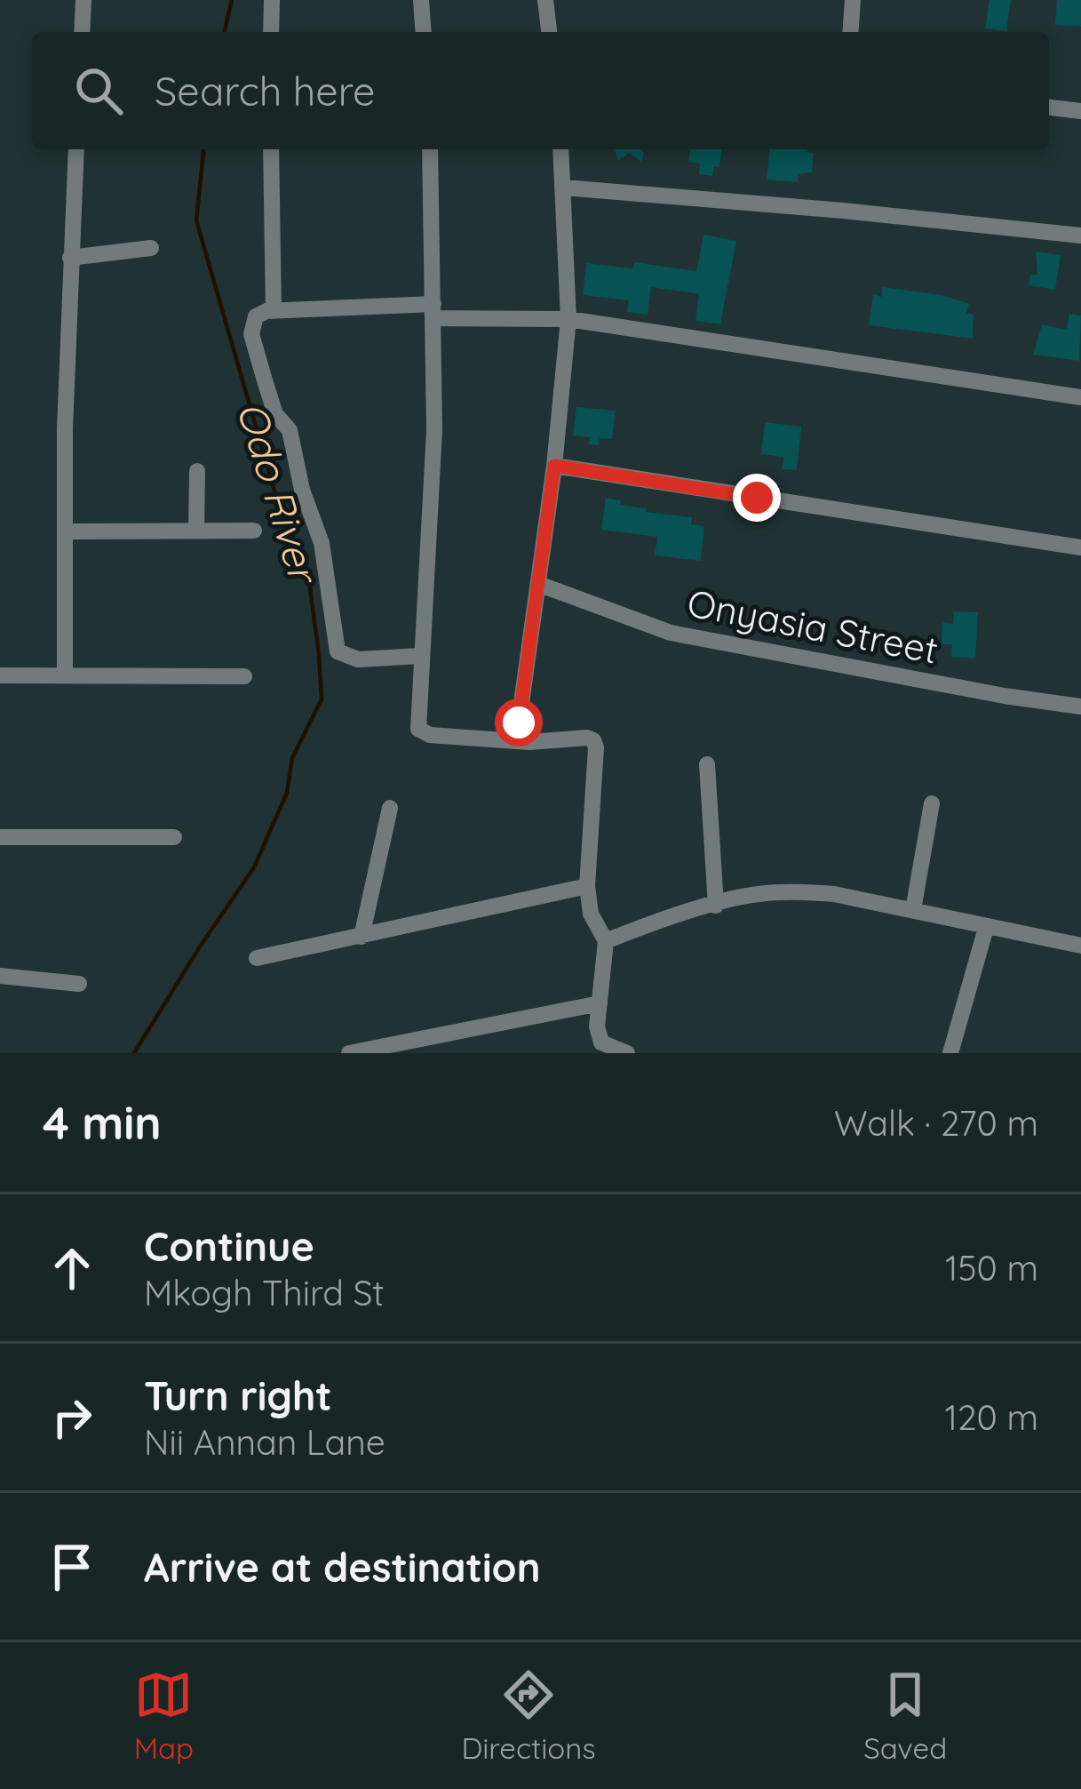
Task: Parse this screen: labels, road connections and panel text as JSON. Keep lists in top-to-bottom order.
{
  "streets": {
    "street": ["Onyasia Street"]
  },
  "water": ["Odo River"],
  "page": {
    "search": "Search here",
    "heading": ["4 min", "Walk · 270 m"],
    "list": [
      ["Continue", "Mkogh Third St", "150 m"],
      ["Turn right", "Nii Annan Lane", "120 m"],
      "Arrive at destination"
    ],
    "nav": ["Map", "Directions", "Saved"]
  }
}
